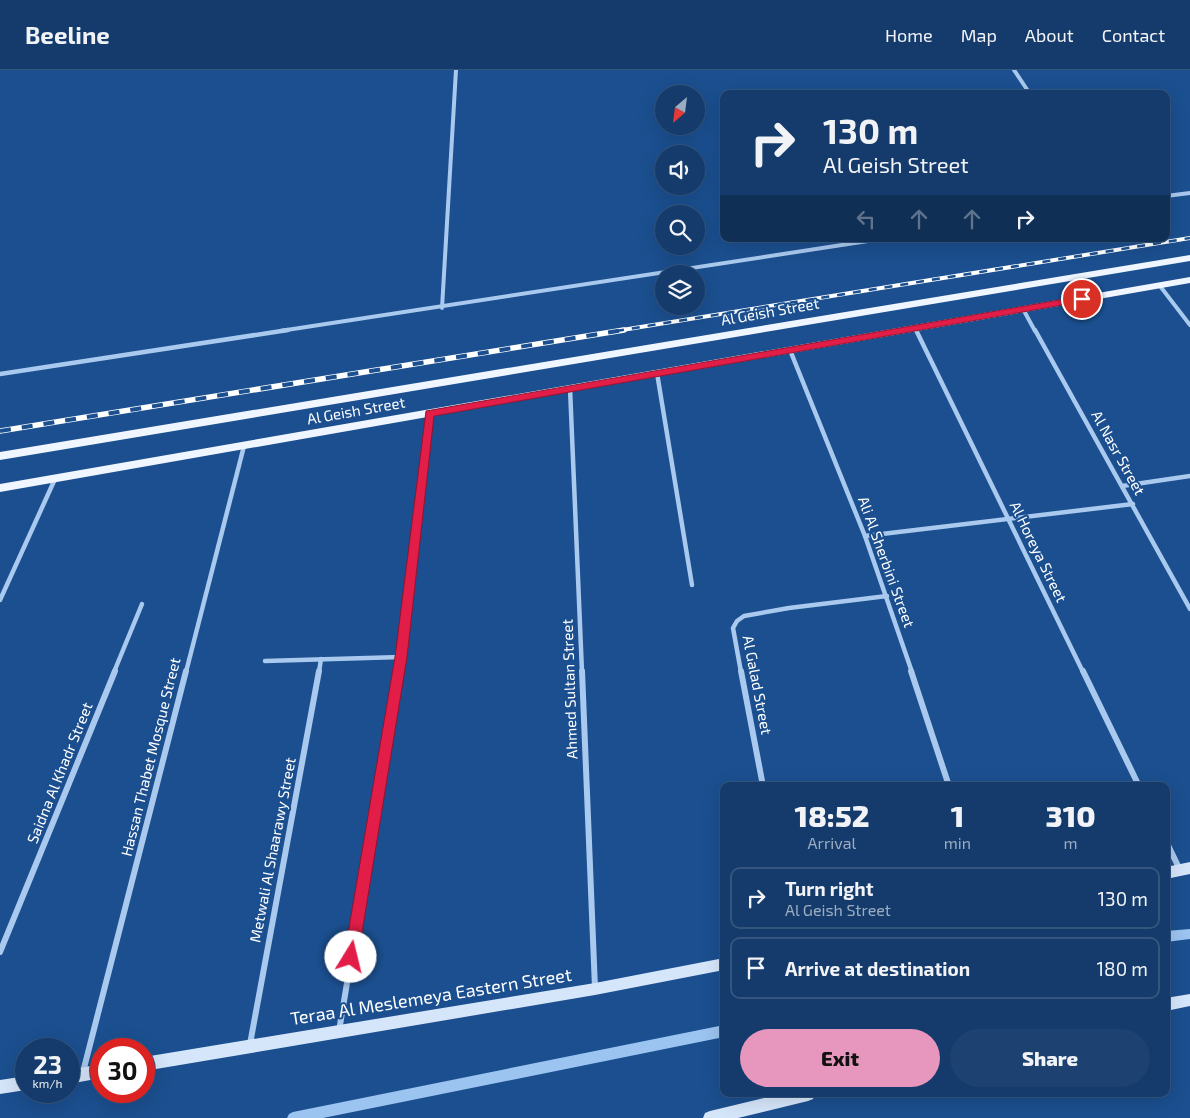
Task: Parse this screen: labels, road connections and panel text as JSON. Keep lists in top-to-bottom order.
{
  "streets": {
    "main road": ["Al Geish Street"],
    "street": [
      "Al Nasr Street",
      "Al Horeya Street",
      "Ali Al Sherbini Street",
      "Al Galad Street",
      "Ahmed Sultan Street",
      "Hassan Thabet Mosque Street",
      "Saidna Al Khadr Street",
      "Metwali Al Shaarawy Street",
      "Teraa Al Meslemeya Eastern Street"
    ]
  },
  "crossings": [
    ["Al Geish Street", "Al Nasr Street"],
    ["Al Geish Street", "Al Horeya Street"],
    ["Al Geish Street", "Ali Al Sherbini Street"],
    ["Al Geish Street", "Ahmed Sultan Street"],
    ["Al Geish Street", "Hassan Thabet Mosque Street"],
    ["Ali Al Sherbini Street", "Al Galad Street"],
    ["Ahmed Sultan Street", "Teraa Al Meslemeya Eastern Street"],
    ["Metwali Al Shaarawy Street", "Teraa Al Meslemeya Eastern Street"]
  ],
  "north": "bottom left",
  "page": {
    "header": "Beeline",
    "nav": [
      "Home",
      "Map",
      "About",
      "Contact"
    ],
    "turn": ["130 m", "Al Geish Street"],
    "eta": [
      "18:52",
      "Arrival",
      "1",
      "min",
      "310",
      "m"
    ],
    "list": [
      {
        "name": "Turn right",
        "note": "Al Geish Street",
        "value": "130 m"
      },
      {
        "name": "Arrive at destination",
        "value": "180 m"
      }
    ],
    "buttons": ["Exit", "Share"],
    "speed": "23 km/h",
    "limit": "30"
  }
}
